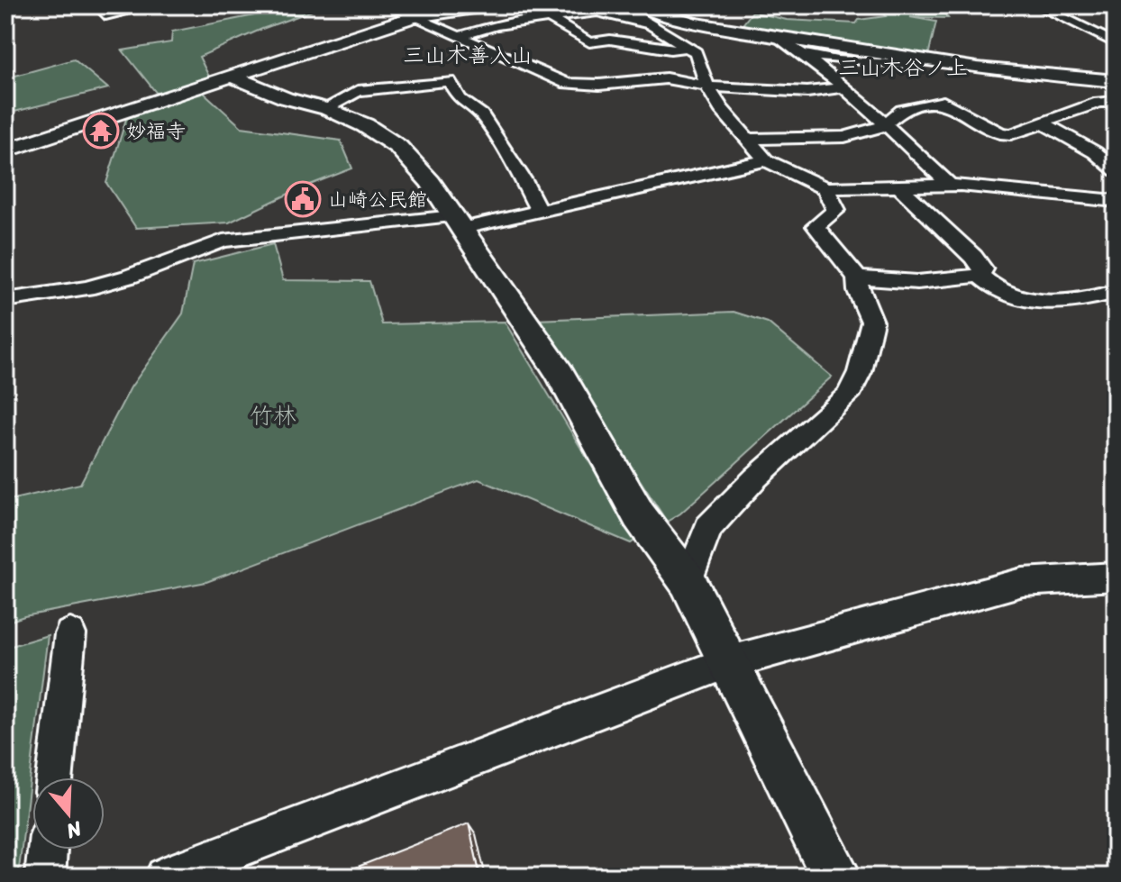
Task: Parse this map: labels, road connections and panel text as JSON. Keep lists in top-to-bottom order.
{
  "districts": ["三山木善入山", "三山木谷ノ上"],
  "parks": ["竹林"],
  "places": {
    "temple": ["妙福寺"],
    "public building": ["山崎公民館"]
  },
  "north": "bottom"
}
